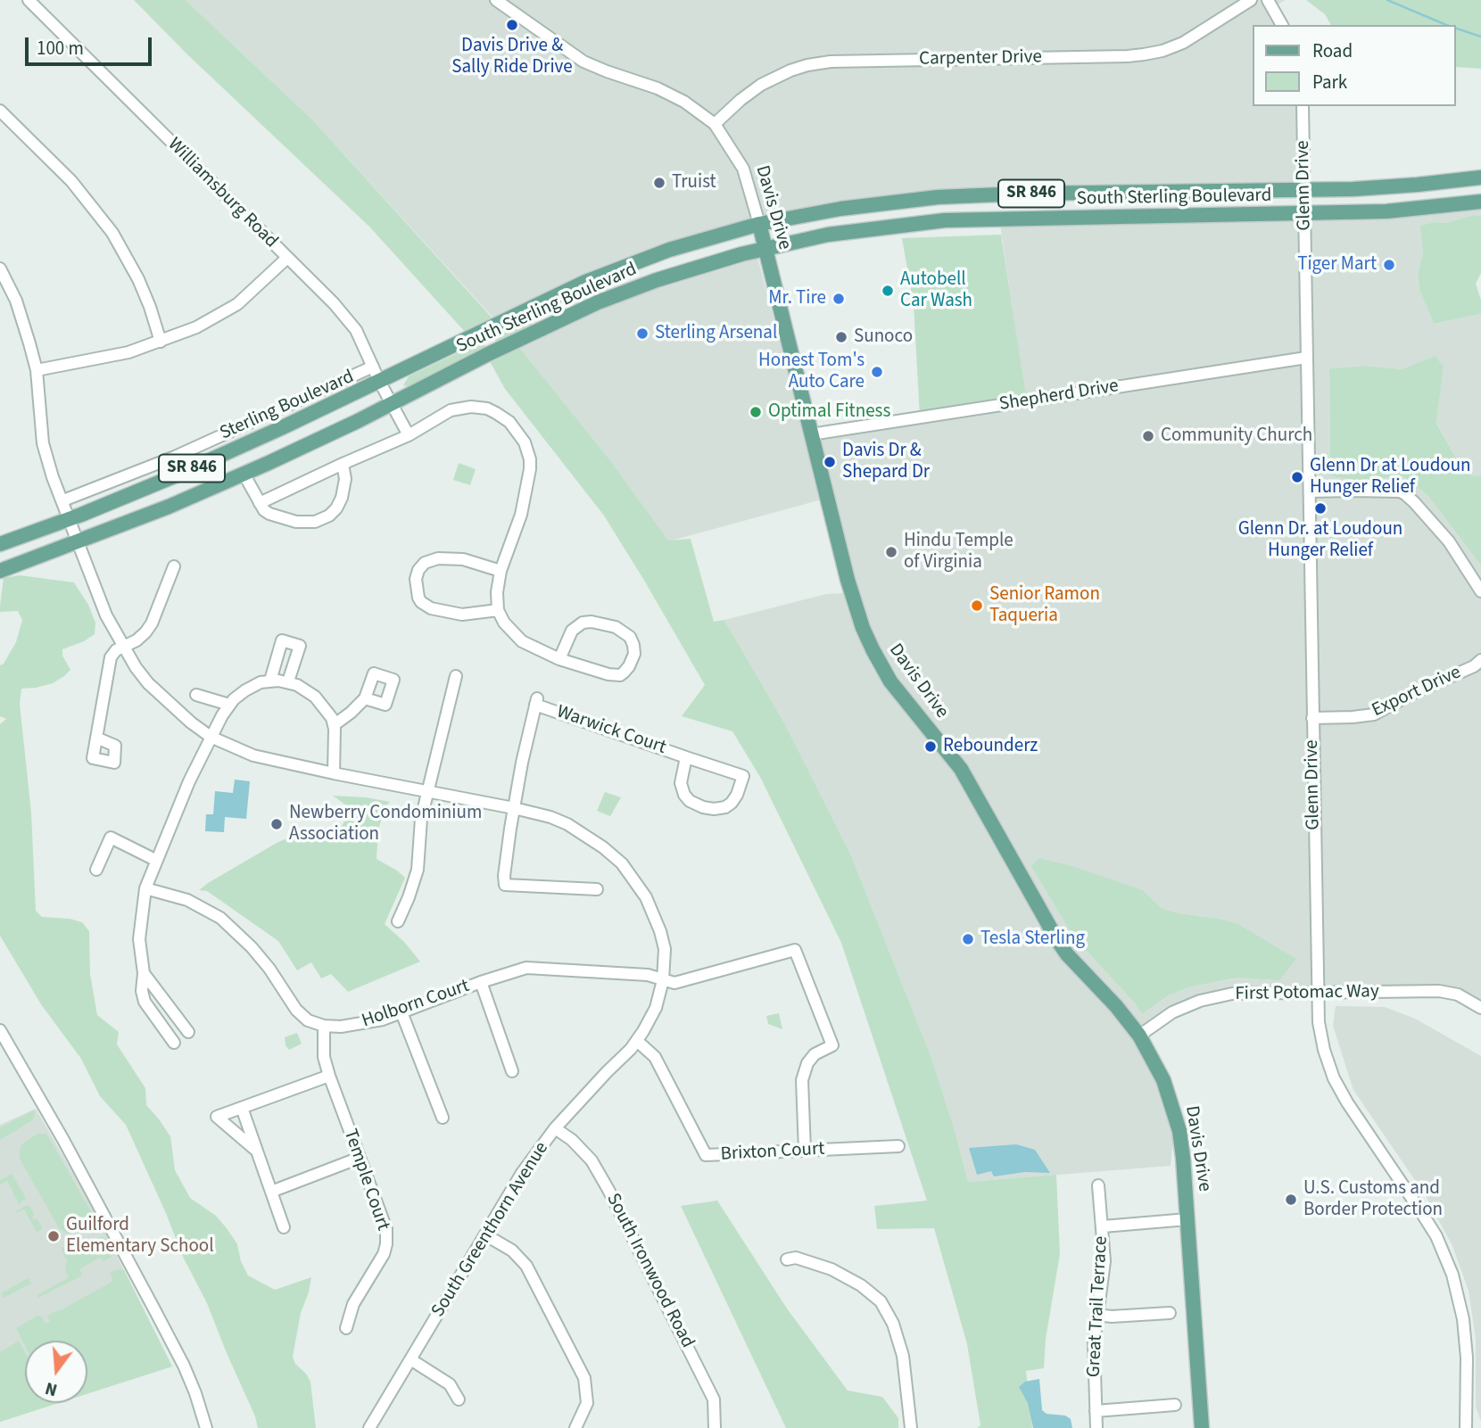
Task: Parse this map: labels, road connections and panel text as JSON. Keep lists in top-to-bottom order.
{
  "streets": {
    "main road": ["SR 846", "South Sterling Boulevard", "Davis Drive"],
    "street": [
      "Carpenter Drive",
      "Glenn Drive",
      "Williamsburg Road",
      "Shepherd Drive",
      "Sterling Boulevard",
      "Export Drive",
      "Warwick Court",
      "First Potomac Way",
      "Holborn Court",
      "Brixton Court",
      "Temple Court",
      "South Greenthorn Avenue",
      "South Ironwood Road",
      "Great Trail Terrace"
    ]
  },
  "crossings": [
    ["Carpenter Drive", "Davis Drive"],
    ["Glenn Drive", "South Sterling Boulevard"],
    ["Glenn Drive", "Shepherd Drive"],
    ["Glenn Drive", "Export Drive"],
    ["Glenn Drive", "First Potomac Way"],
    ["Williamsburg Road", "South Sterling Boulevard"],
    ["Williamsburg Road", "Sterling Boulevard"],
    ["South Sterling Boulevard", "Davis Drive"],
    ["South Sterling Boulevard", "South Greenthorn Avenue"],
    ["Davis Drive", "Shepherd Drive"],
    ["Davis Drive", "First Potomac Way"],
    ["Sterling Boulevard", "South Greenthorn Avenue"],
    ["Warwick Court", "South Greenthorn Avenue"],
    ["Holborn Court", "Brixton Court"],
    ["Holborn Court", "Temple Court"],
    ["Holborn Court", "South Greenthorn Avenue"],
    ["Brixton Court", "South Greenthorn Avenue"],
    ["South Greenthorn Avenue", "South Ironwood Road"]
  ],
  "places": [
    "Davis Drive & Sally Ride Drive",
    "Truist",
    "Tiger Mart",
    "Autobell Car Wash",
    "Mr. Tire",
    "Sterling Arsenal",
    "Sunoco",
    "Honest Tom's Auto Care",
    "Optimal Fitness",
    "Community Church",
    "Davis Dr & Shepard Dr",
    "Glenn Dr at Loudoun Hunger Relief",
    "Glenn Dr. at Loudoun Hunger Relief",
    "Hindu Temple of Virginia",
    "Senior Ramon Taqueria",
    "Rebounderz",
    "Newberry Condominium Association",
    "Tesla Sterling",
    "U.S. Customs and Border Protection",
    "Guilford Elementary School"
  ],
  "legend": ["Road", "Park"],
  "scale_bar": "100 m",
  "north": "bottom"
}
